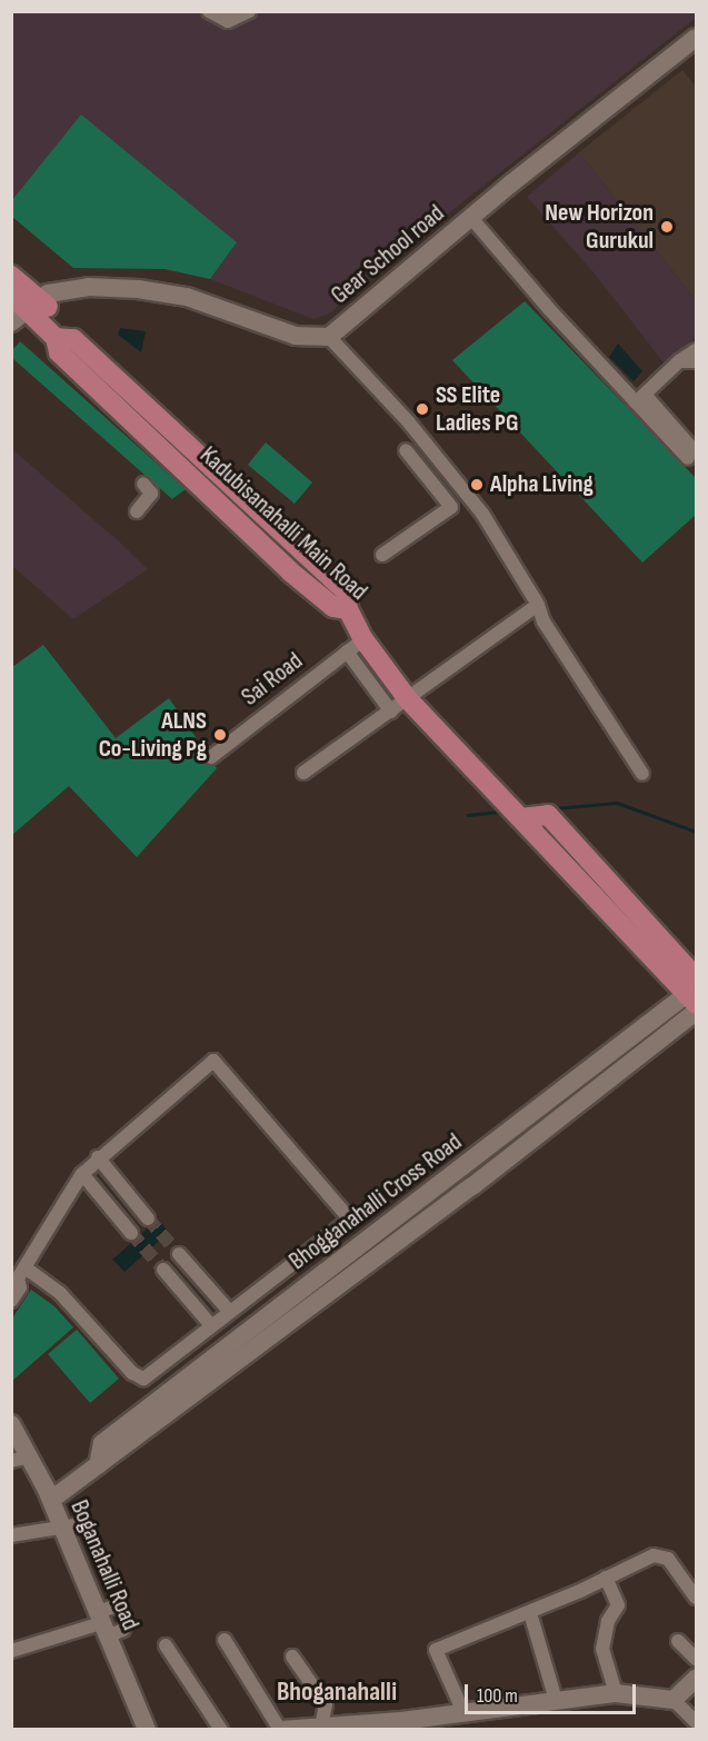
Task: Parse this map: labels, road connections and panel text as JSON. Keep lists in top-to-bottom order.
{
  "streets": {
    "main road": ["Kadubisanahalli Main Road"],
    "street": [
      "Gear School road",
      "Sai Road",
      "Bhogganahalli Cross Road",
      "Boganahalli Road"
    ]
  },
  "crossings": [
    ["Gear School road", "Kadubisanahalli Main Road"],
    ["Kadubisanahalli Main Road", "Sai Road"],
    ["Kadubisanahalli Main Road", "Bhogganahalli Cross Road"],
    ["Bhogganahalli Cross Road", "Boganahalli Road"]
  ],
  "districts": ["Bhoganahalli"],
  "places": [
    "New Horizon Gurukul",
    "SS Elite Ladies PG",
    "Alpha Living",
    "ALNS Co-Living Pg"
  ],
  "scale_bar": "100 m"
}
